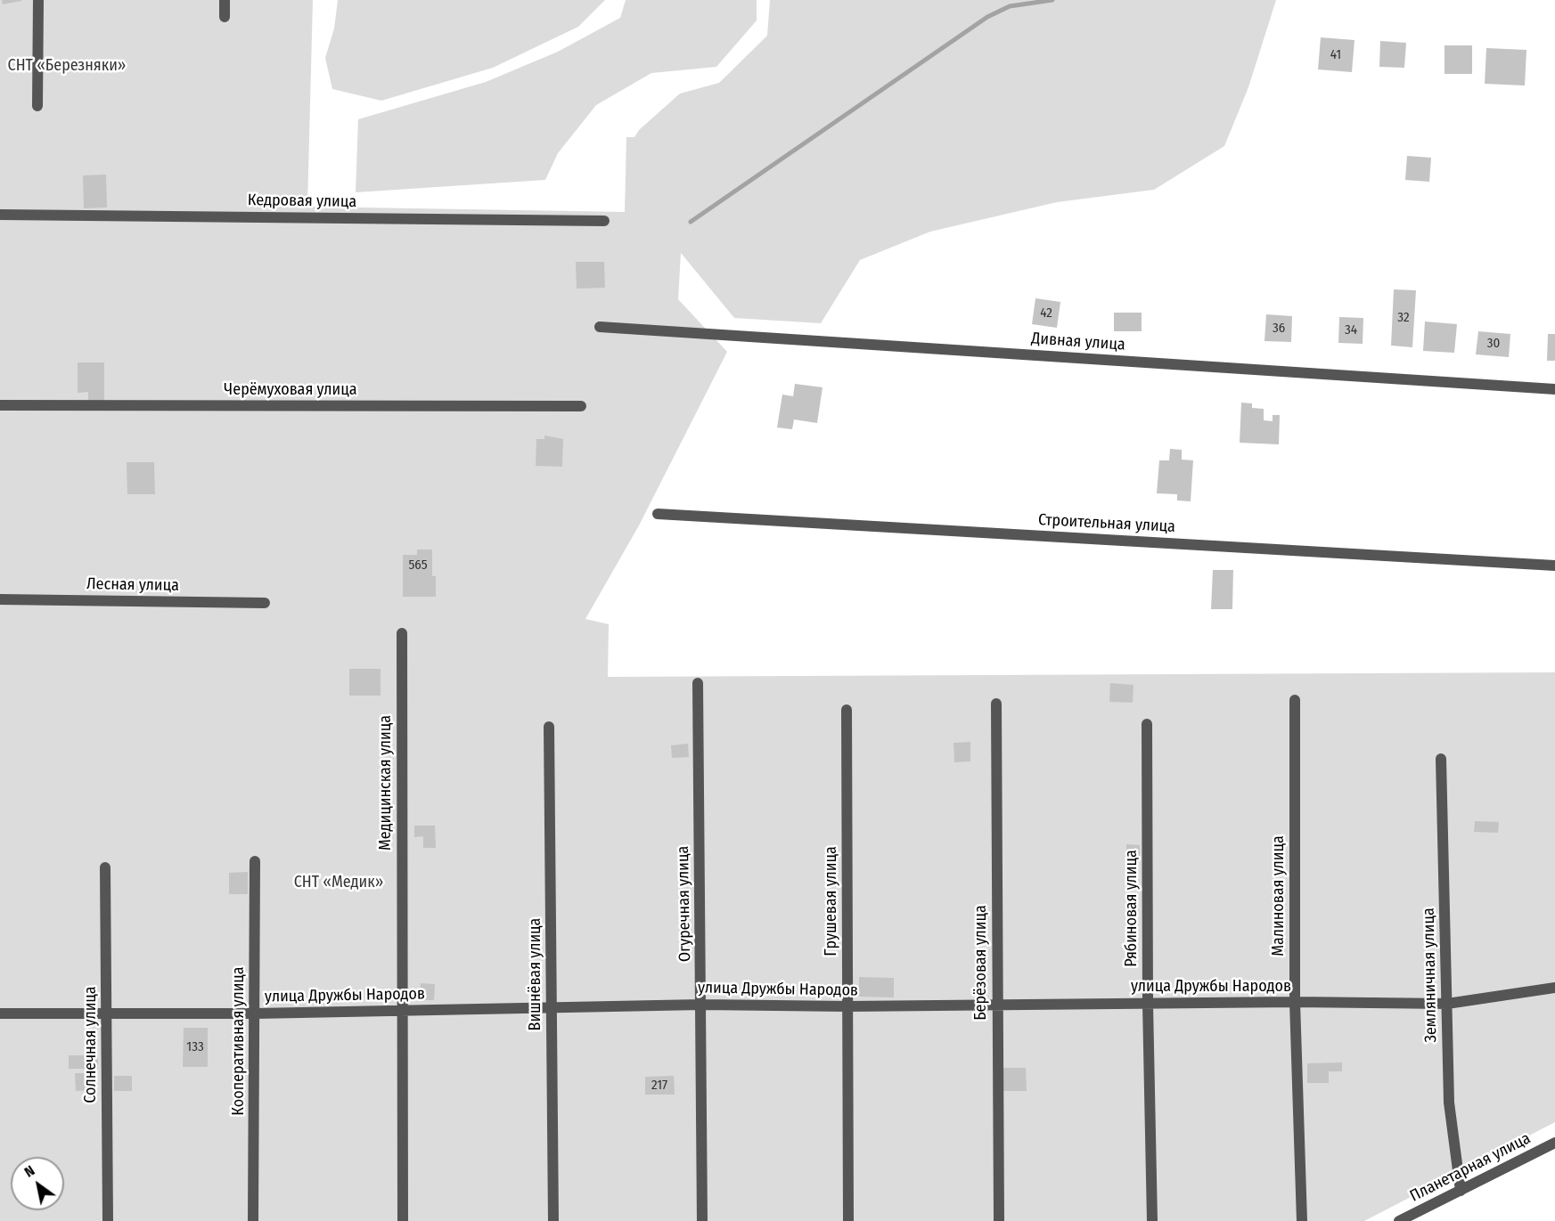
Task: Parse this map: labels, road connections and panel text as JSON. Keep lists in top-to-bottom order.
{
  "streets": {
    "street": [
      "Кедровая улица",
      "Дивная улица",
      "Черёмуховая улица",
      "Строительная улица",
      "Лесная улица",
      "Медицинская улица",
      "Малиновая улица",
      "Грушевая улица",
      "Огуречная улица",
      "Рябиновая улица",
      "Берёзовая улица",
      "Вишнёвая улица",
      "Земляничная улица",
      "улица Дружбы Народов",
      "Кооперативная улица",
      "Солнечная улица",
      "Планетарная улица"
    ]
  },
  "crossings": [
    ["Медицинская улица", "улица Дружбы Народов"],
    ["Малиновая улица", "улица Дружбы Народов"],
    ["Грушевая улица", "улица Дружбы Народов"],
    ["Огуречная улица", "улица Дружбы Народов"],
    ["Рябиновая улица", "улица Дружбы Народов"],
    ["Берёзовая улица", "улица Дружбы Народов"],
    ["Вишнёвая улица", "улица Дружбы Народов"],
    ["Земляничная улица", "улица Дружбы Народов"],
    ["Земляничная улица", "Планетарная улица"],
    ["улица Дружбы Народов", "Кооперативная улица"],
    ["улица Дружбы Народов", "Солнечная улица"]
  ],
  "parks": ["СНТ «Березняки»", "СНТ «Медик»"],
  "house_numbers": [
    "41",
    "42",
    "32",
    "36",
    "34",
    "30",
    "565",
    "133",
    "217"
  ],
  "north": "top left"
}
